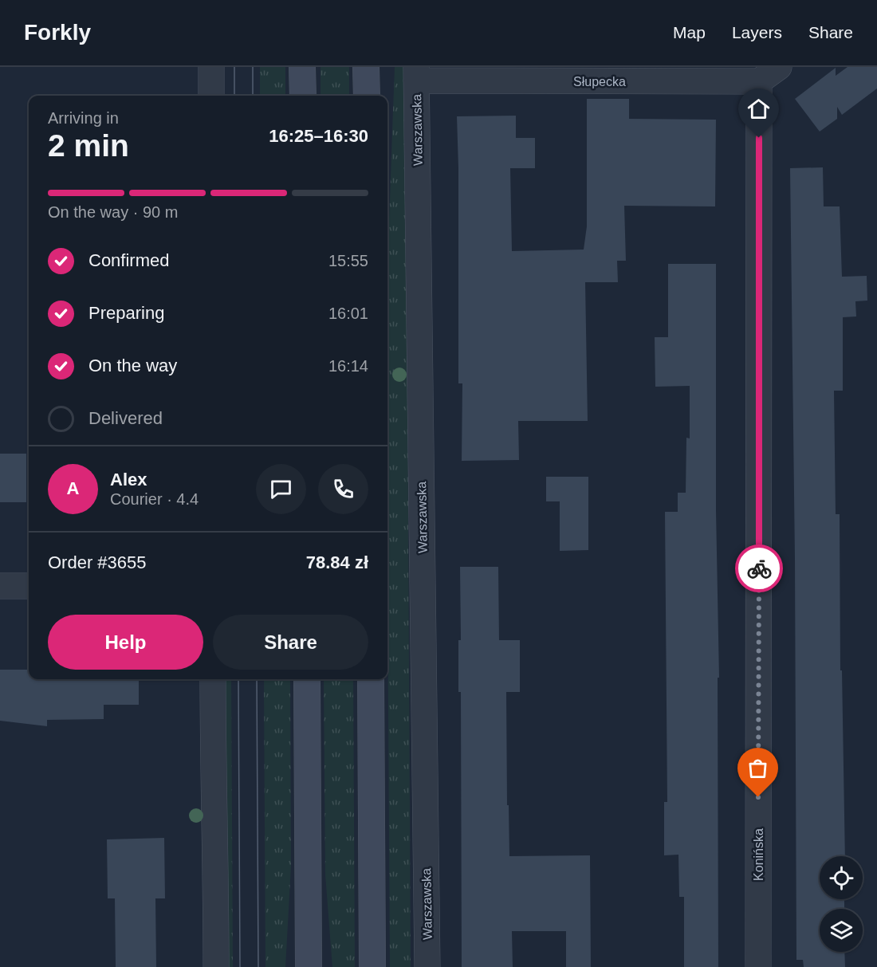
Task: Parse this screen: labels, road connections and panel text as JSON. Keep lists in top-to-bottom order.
{
  "streets": {
    "street": ["Słupecka", "Warszawska", "Konińska"]
  },
  "crossings": [
    ["Słupecka", "Warszawska"],
    ["Słupecka", "Konińska"]
  ],
  "page": {
    "header": "Forkly",
    "nav": ["Map", "Layers", "Share"],
    "heading": ["2 min", "Arriving in", "16:25–16:30"],
    "panel": [
      "Alex",
      "Courier · 4.4",
      "Order #3655",
      "78.84 zł"
    ],
    "bar": "On the way · 90 m",
    "list": [
      ["Confirmed", "15:55"],
      ["Preparing", "16:01"],
      ["On the way", "16:14"],
      "Delivered"
    ],
    "round": "A",
    "buttons": ["Help", "Share"]
  }
}
